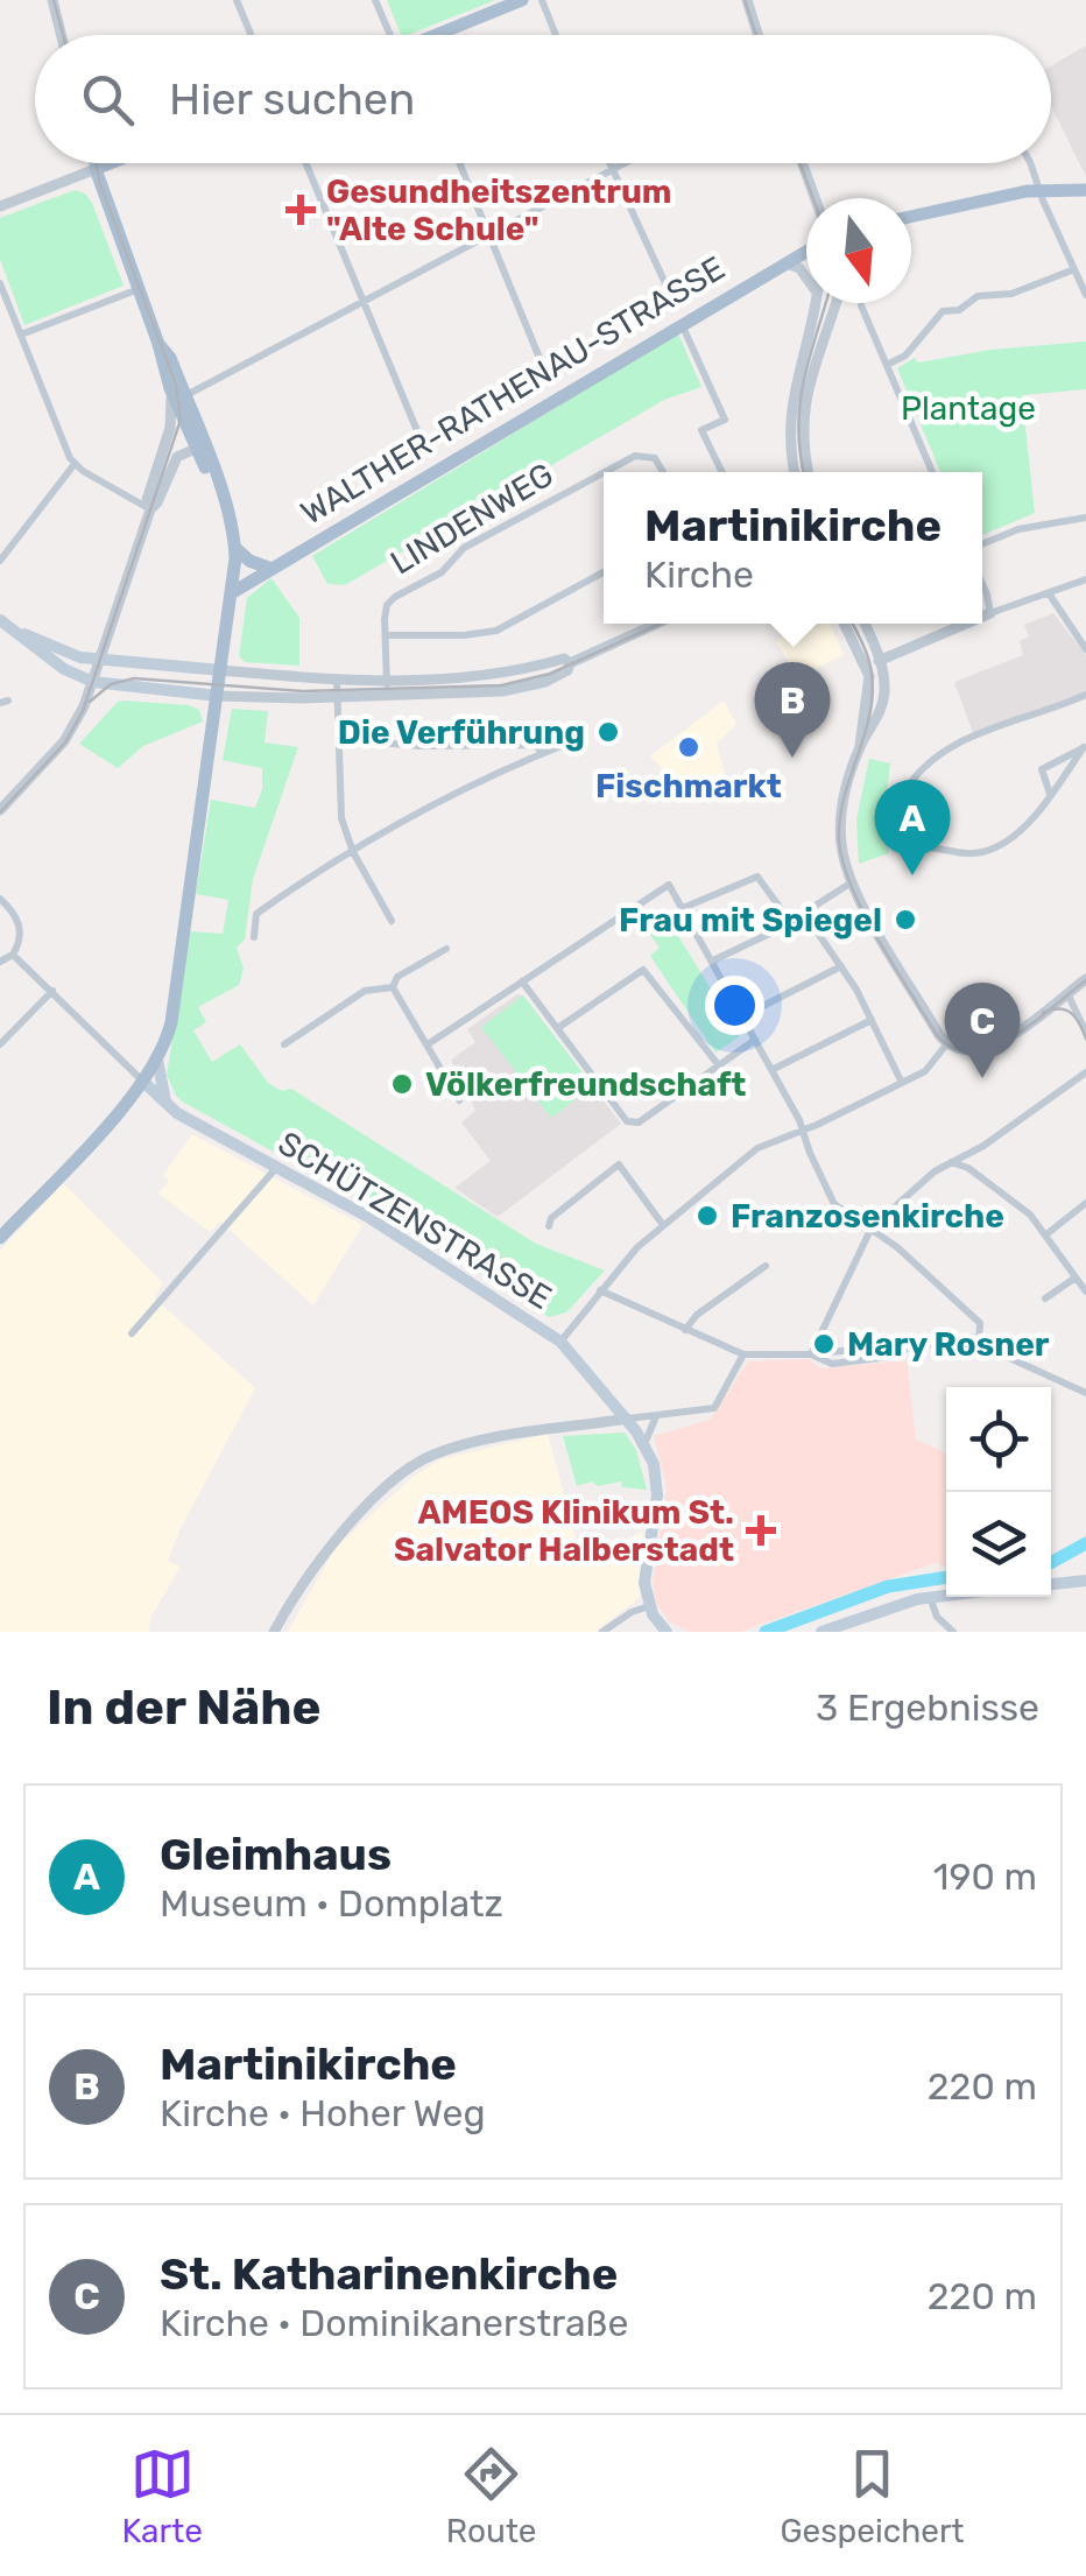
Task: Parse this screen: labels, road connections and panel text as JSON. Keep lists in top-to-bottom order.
{
  "streets": {
    "main road": ["WALTHER-RATHENAU-STRASSE", "SCHÜTZENSTRASSE"],
    "street": ["LINDENWEG"]
  },
  "parks": ["Plantage"],
  "places": {
    "health": ["Gesundheitszentrum \"Alte Schule\"", "AMEOS Klinikum St. Salvator Halberstadt"],
    "other": [
      "Die Verführung",
      "Fischmarkt",
      "Frau mit Spiegel",
      "Völkerfreundschaft",
      "Franzosenkirche",
      "Mary Rosner"
    ]
  },
  "north": "bottom",
  "page": {
    "search": "Hier suchen",
    "popup": ["Martinikirche", "Kirche"],
    "pins": ["B", "A", "C"],
    "heading": ["In der Nähe", "3 Ergebnisse"],
    "list": [
      {
        "mark": "A",
        "name": "Gleimhaus",
        "note": "Museum · Domplatz",
        "value": "190 m"
      },
      {
        "mark": "B",
        "name": "Martinikirche",
        "note": "Kirche · Hoher Weg",
        "value": "220 m"
      },
      {
        "mark": "C",
        "name": "St. Katharinenkirche",
        "note": "Kirche · Dominikanerstraße",
        "value": "220 m"
      }
    ],
    "nav": ["Karte", "Route", "Gespeichert"]
  }
}
